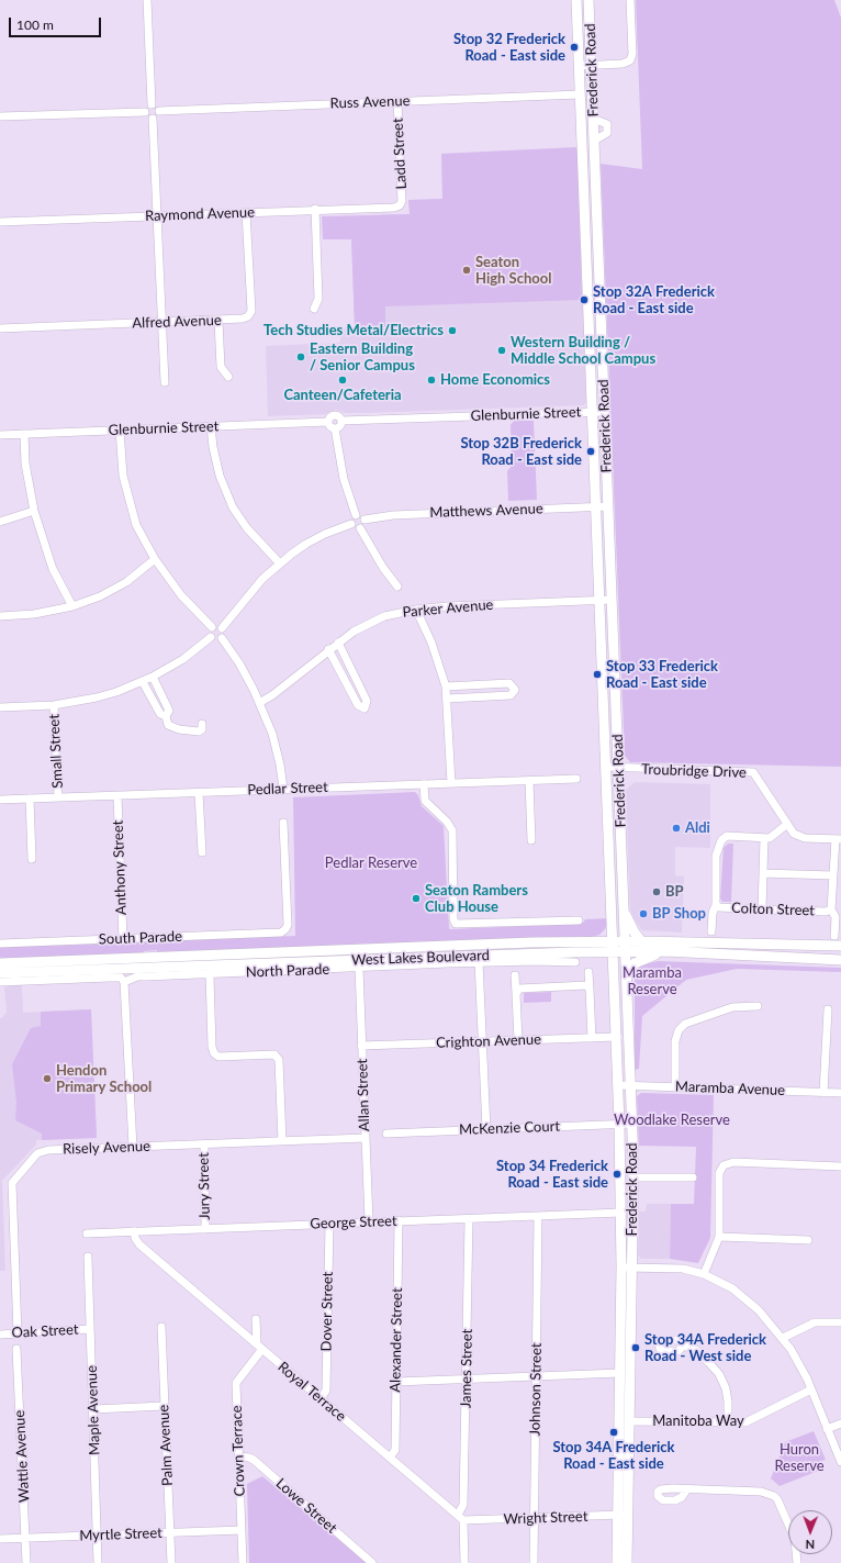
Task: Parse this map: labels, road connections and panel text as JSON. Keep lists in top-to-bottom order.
{
  "streets": {
    "main road": ["Frederick Road", "West Lakes Boulevard"],
    "street": [
      "Russ Avenue",
      "Ladd Street",
      "Raymond Avenue",
      "Alfred Avenue",
      "Glenburnie Street",
      "Matthews Avenue",
      "Parker Avenue",
      "Small Street",
      "Troubridge Drive",
      "Pedlar Street",
      "Anthony Street",
      "Colton Street",
      "South Parade",
      "North Parade",
      "Crighton Avenue",
      "Maramba Avenue",
      "Allan Street",
      "McKenzie Court",
      "Risely Avenue",
      "Jury Street",
      "George Street",
      "Dover Street",
      "Oak Street",
      "Alexander Street",
      "James Street",
      "Johnson Street",
      "Royal Terrace",
      "Maple Avenue",
      "Manitoba Way",
      "Palm Avenue",
      "Crown Terrace",
      "Wattle Avenue",
      "Lowe Street",
      "Wright Street",
      "Myrtle Street"
    ]
  },
  "crossings": [
    ["Frederick Road", "Russ Avenue"],
    ["Frederick Road", "Glenburnie Street"],
    ["Frederick Road", "Matthews Avenue"],
    ["Frederick Road", "Parker Avenue"],
    ["Frederick Road", "Troubridge Drive"],
    ["Frederick Road", "West Lakes Boulevard"],
    ["Frederick Road", "Crighton Avenue"],
    ["Frederick Road", "Maramba Avenue"],
    ["Frederick Road", "McKenzie Court"],
    ["Frederick Road", "George Street"],
    ["Frederick Road", "Manitoba Way"],
    ["Frederick Road", "Wright Street"],
    ["Russ Avenue", "Ladd Street"],
    ["Ladd Street", "Raymond Avenue"],
    ["Raymond Avenue", "Alfred Avenue"],
    ["Small Street", "Pedlar Street"],
    ["Troubridge Drive", "Colton Street"],
    ["Pedlar Street", "Anthony Street"],
    ["Anthony Street", "South Parade"],
    ["West Lakes Boulevard", "North Parade"],
    ["North Parade", "Allan Street"],
    ["Crighton Avenue", "Allan Street"],
    ["Allan Street", "Risely Avenue"],
    ["Allan Street", "George Street"],
    ["Risely Avenue", "Jury Street"],
    ["Risely Avenue", "Oak Street"],
    ["Jury Street", "George Street"],
    ["George Street", "Dover Street"],
    ["George Street", "Alexander Street"],
    ["George Street", "James Street"],
    ["George Street", "Johnson Street"],
    ["George Street", "Royal Terrace"],
    ["Dover Street", "Royal Terrace"],
    ["Oak Street", "Maple Avenue"],
    ["Alexander Street", "Royal Terrace"],
    ["James Street", "Royal Terrace"],
    ["James Street", "Wright Street"],
    ["Johnson Street", "Wright Street"],
    ["Royal Terrace", "Crown Terrace"],
    ["Royal Terrace", "Wright Street"],
    ["Maple Avenue", "Myrtle Street"],
    ["Palm Avenue", "Myrtle Street"],
    ["Crown Terrace", "Lowe Street"],
    ["Crown Terrace", "Myrtle Street"],
    ["Wattle Avenue", "Myrtle Street"]
  ],
  "parks": [
    "Pedlar Reserve",
    "Maramba Reserve",
    "Woodlake Reserve",
    "Huron Reserve"
  ],
  "places": [
    "Stop 32 Frederick Road - East side",
    "Seaton High School",
    "Stop 32A Frederick Road - East side",
    "Tech Studies Metal/Electrics",
    "Western Building / Middle School Campus",
    "Eastern Building / Senior Campus",
    "Canteen/Cafeteria",
    "Home Economics",
    "Stop 32B Frederick Road - East side",
    "Stop 33 Frederick Road - East side",
    "Aldi",
    "BP",
    "Seaton Rambers Club House",
    "BP Shop",
    "Hendon Primary School",
    "Stop 34 Frederick Road - East side",
    "Stop 34A Frederick Road - West side",
    "Stop 34A Frederick Road - East side"
  ],
  "scale_bar": "100 m",
  "north": "bottom"
}
